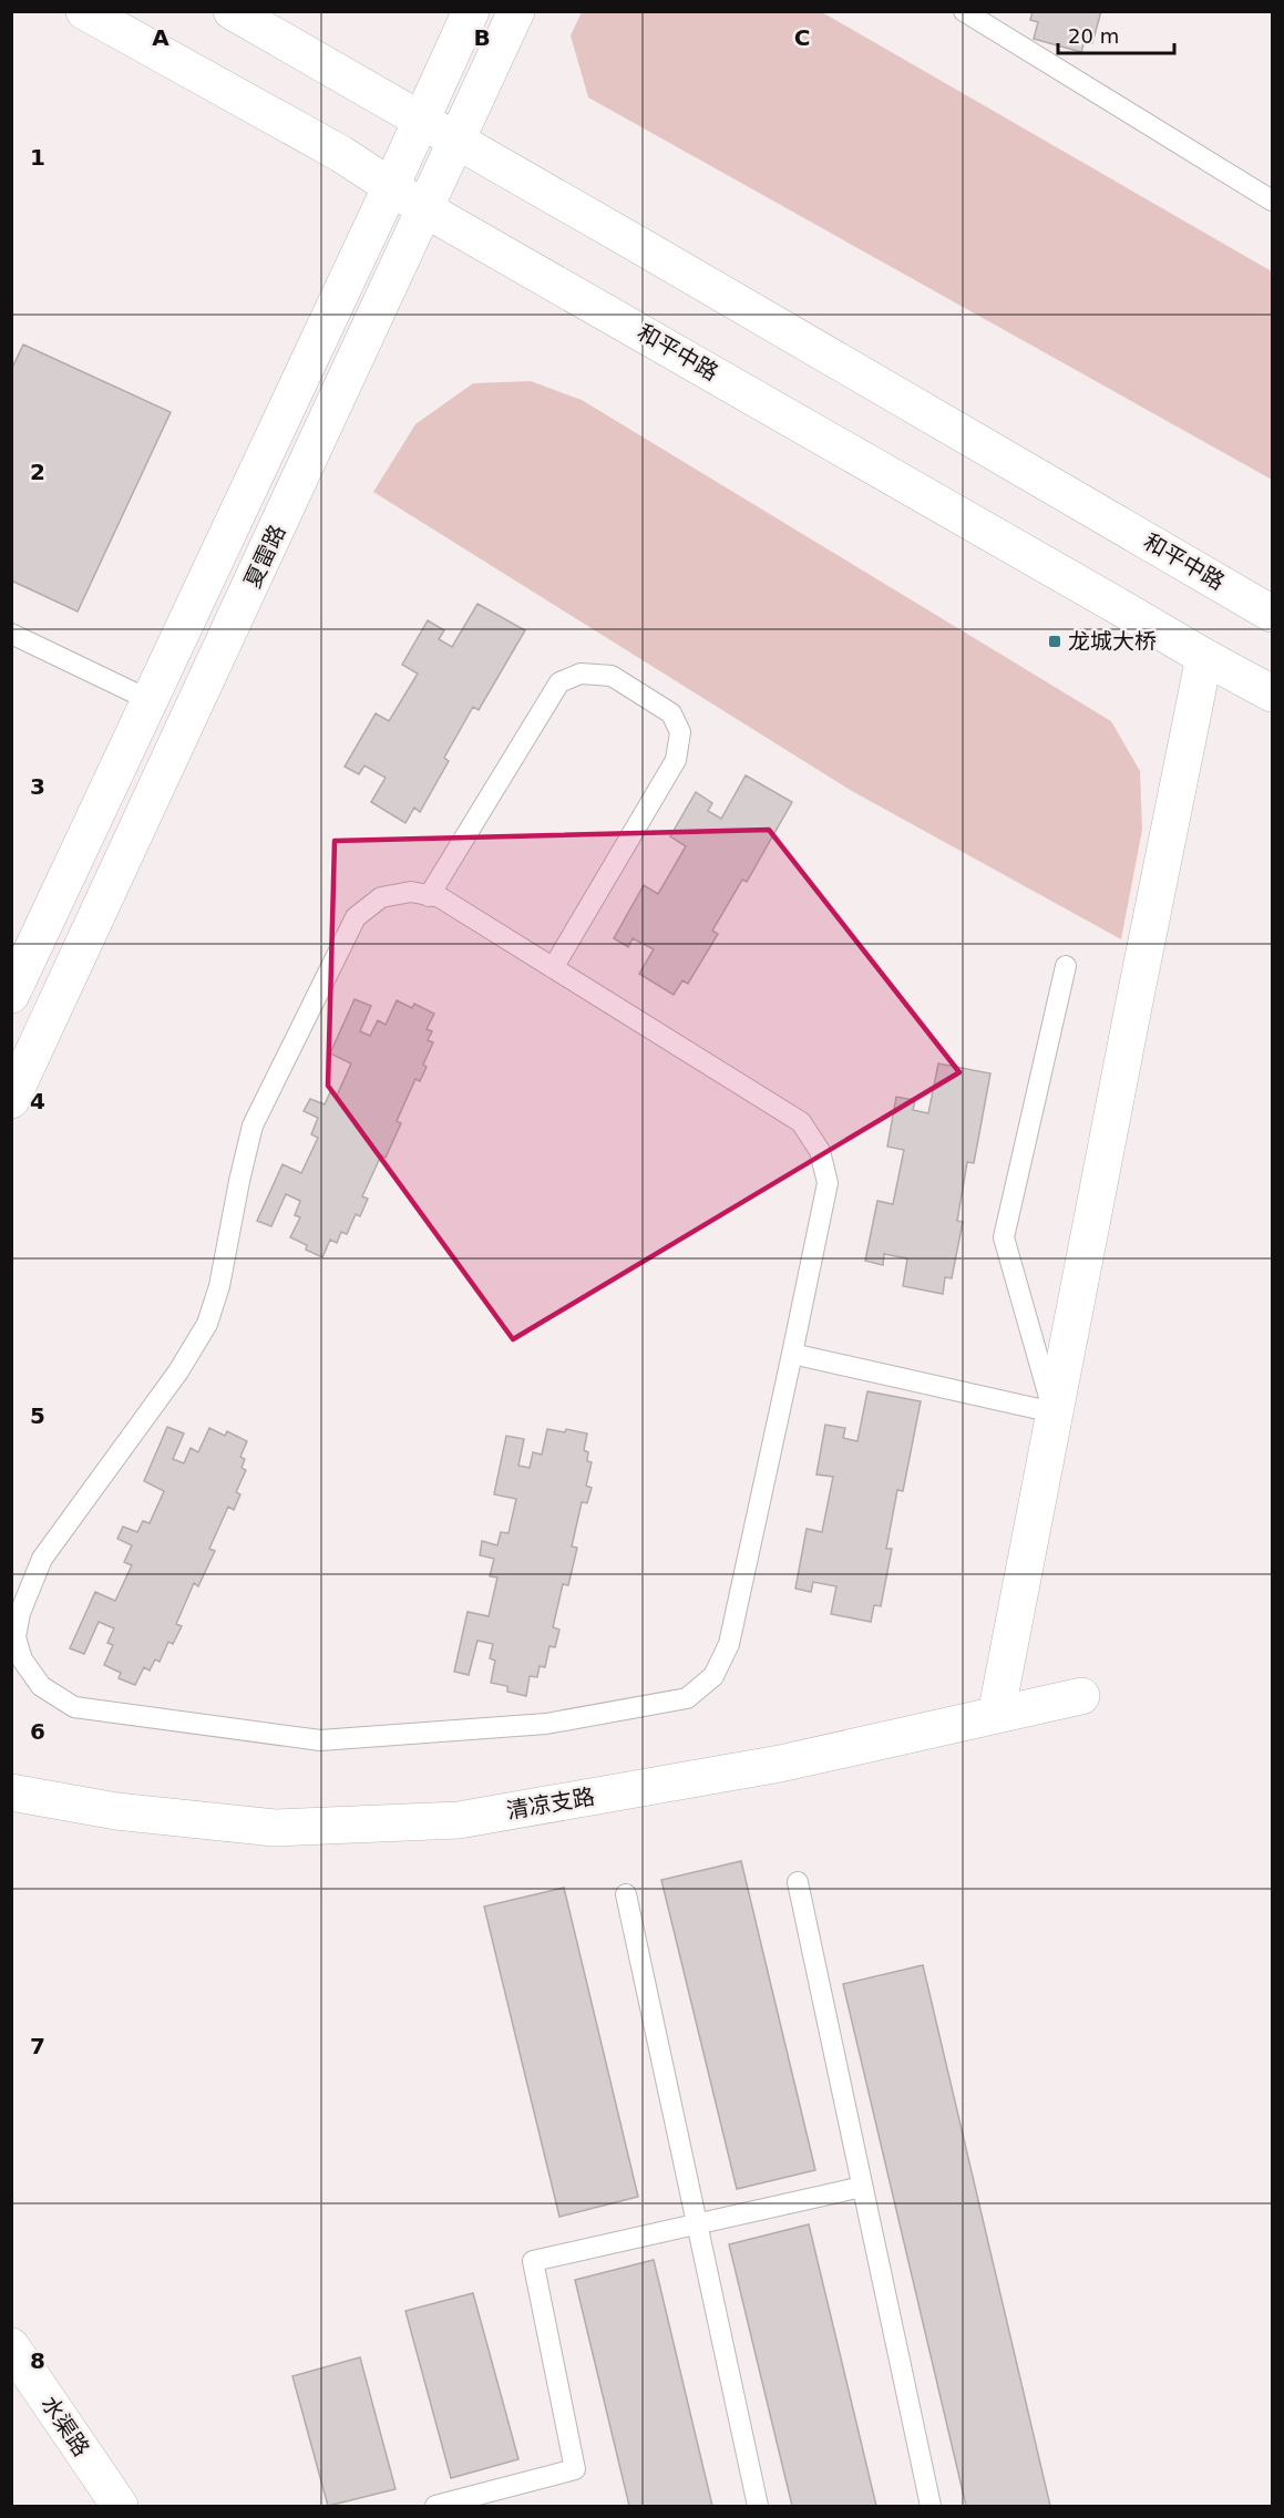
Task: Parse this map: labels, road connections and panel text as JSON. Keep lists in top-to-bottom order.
{
  "streets": {
    "street": [
      "和平中路",
      "夏雷路",
      "清凉支路",
      "水渠路"
    ]
  },
  "crossings": [
    ["和平中路", "夏雷路"]
  ],
  "places": {
    "transit": ["龙城大桥"]
  },
  "scale_bar": "20 m",
  "grid": {
    "columns": ["A", "B", "C"],
    "rows": [
      "1",
      "2",
      "3",
      "4",
      "5",
      "6",
      "7",
      "8"
    ]
  }
}
